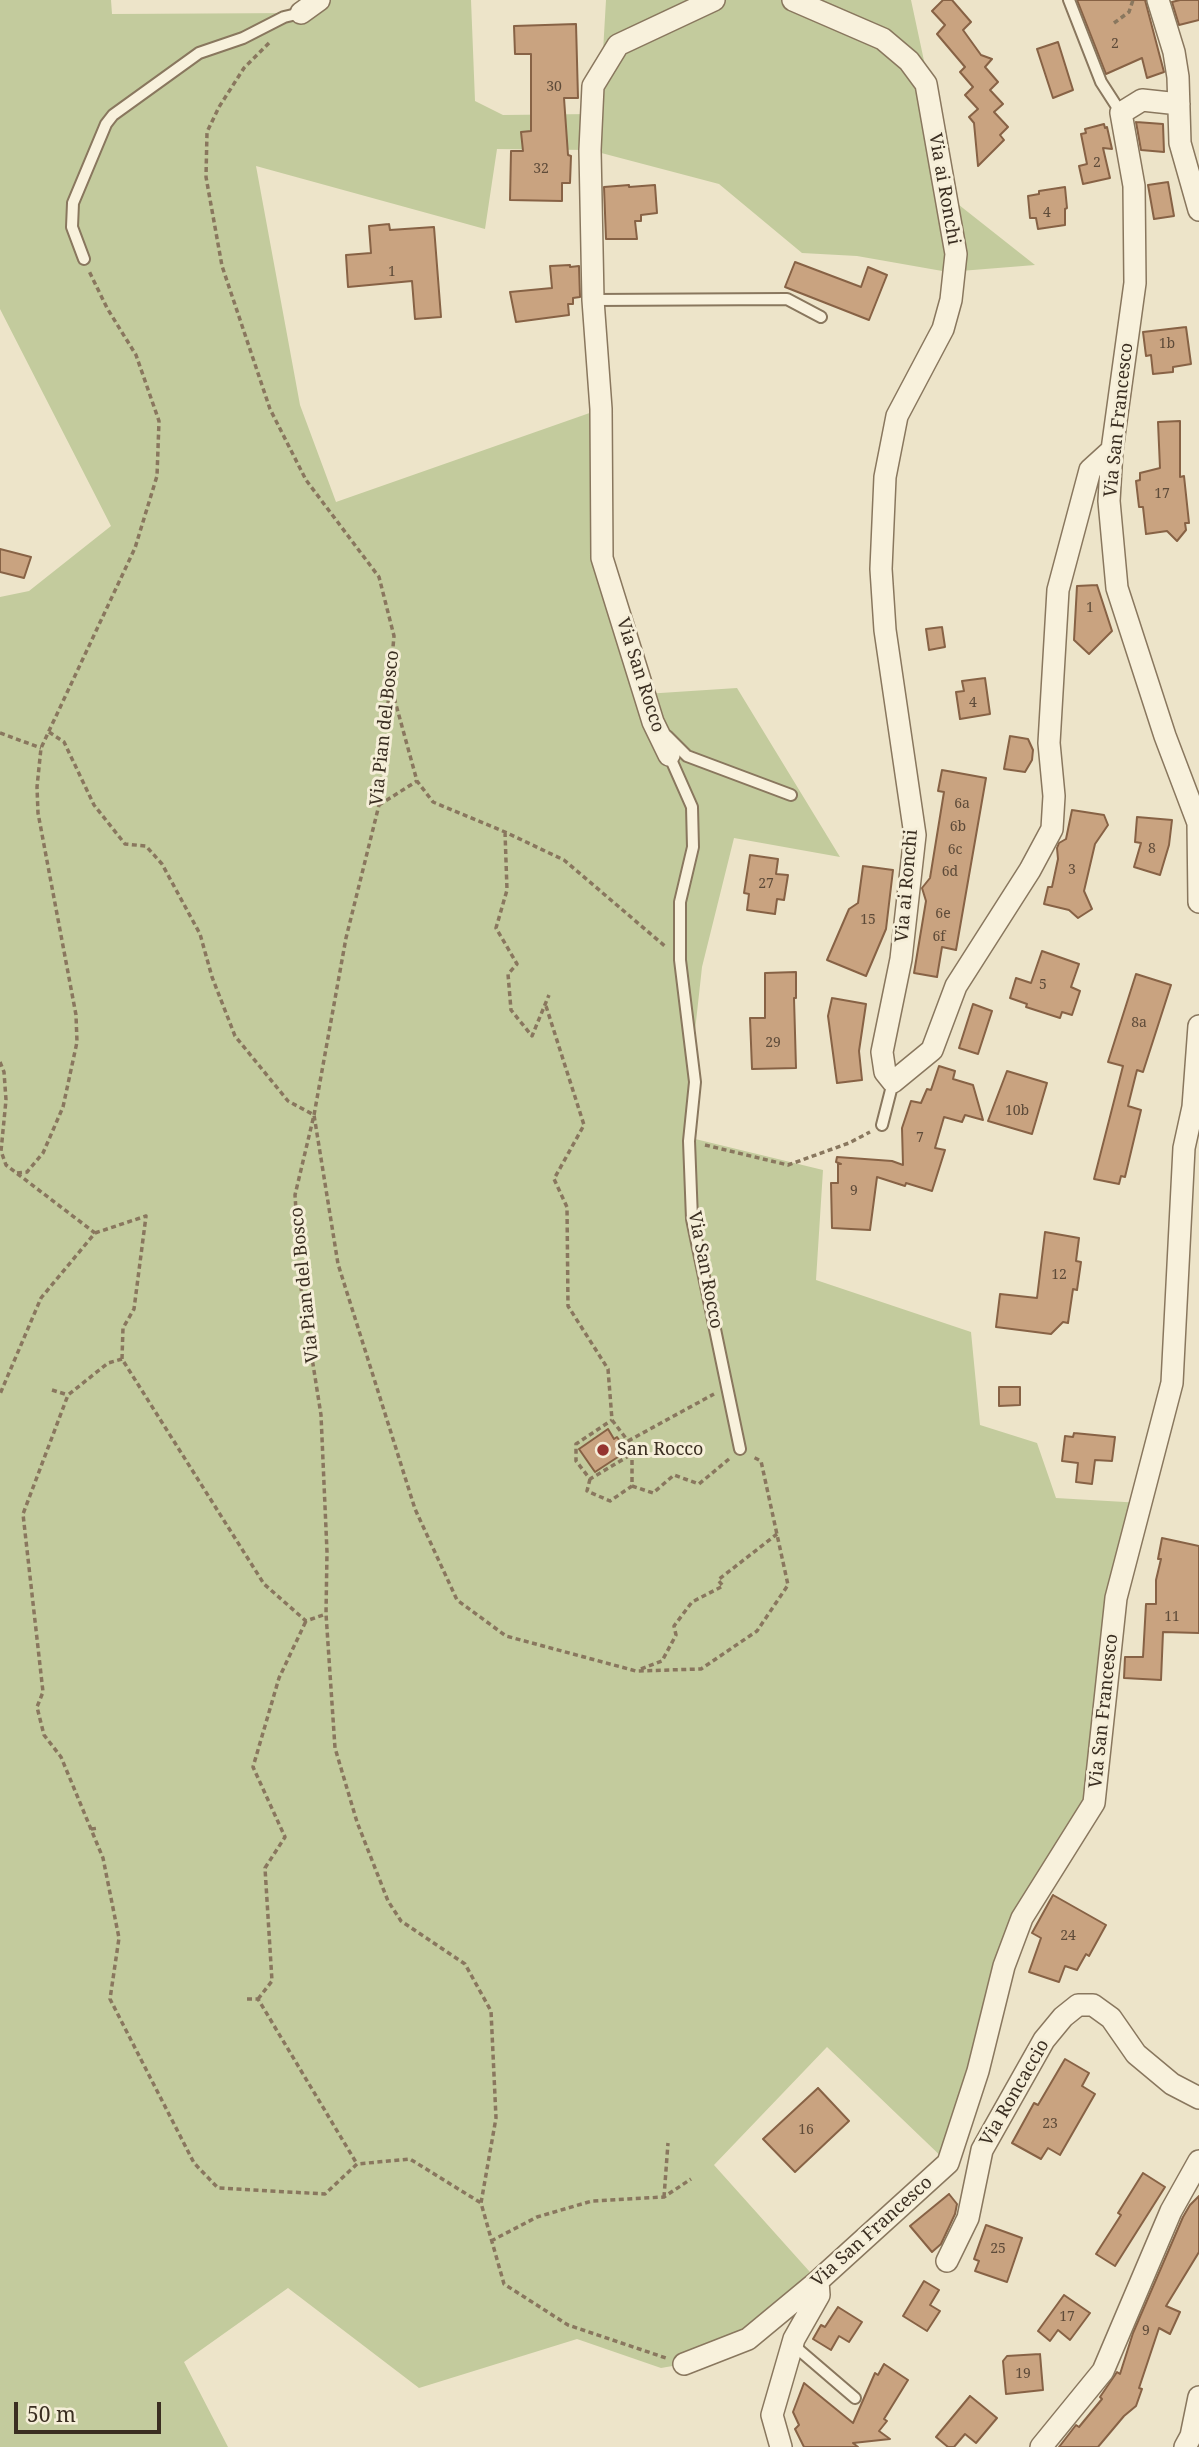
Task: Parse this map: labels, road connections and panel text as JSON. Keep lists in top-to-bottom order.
{
  "streets": {
    "street": [
      "Via ai Ronchi",
      "Via San Francesco",
      "Via San Rocco",
      "Via Roncaccio"
    ],
    "path": ["Via Pian del Bosco"]
  },
  "crossings": [
    ["Via San Francesco", "Via Pian del Bosco"]
  ],
  "places": ["San Rocco"],
  "house_numbers": [
    "2",
    "30",
    "2",
    "32",
    "4",
    "1",
    "1b",
    "17",
    "1",
    "4",
    "6a",
    "6b",
    "8",
    "6c",
    "3",
    "6d",
    "27",
    "6e",
    "15",
    "6f",
    "5",
    "8a",
    "29",
    "10b",
    "7",
    "9",
    "12",
    "11",
    "24",
    "23",
    "16",
    "25",
    "17",
    "9",
    "19"
  ],
  "scale_bar": "50 m"
}
